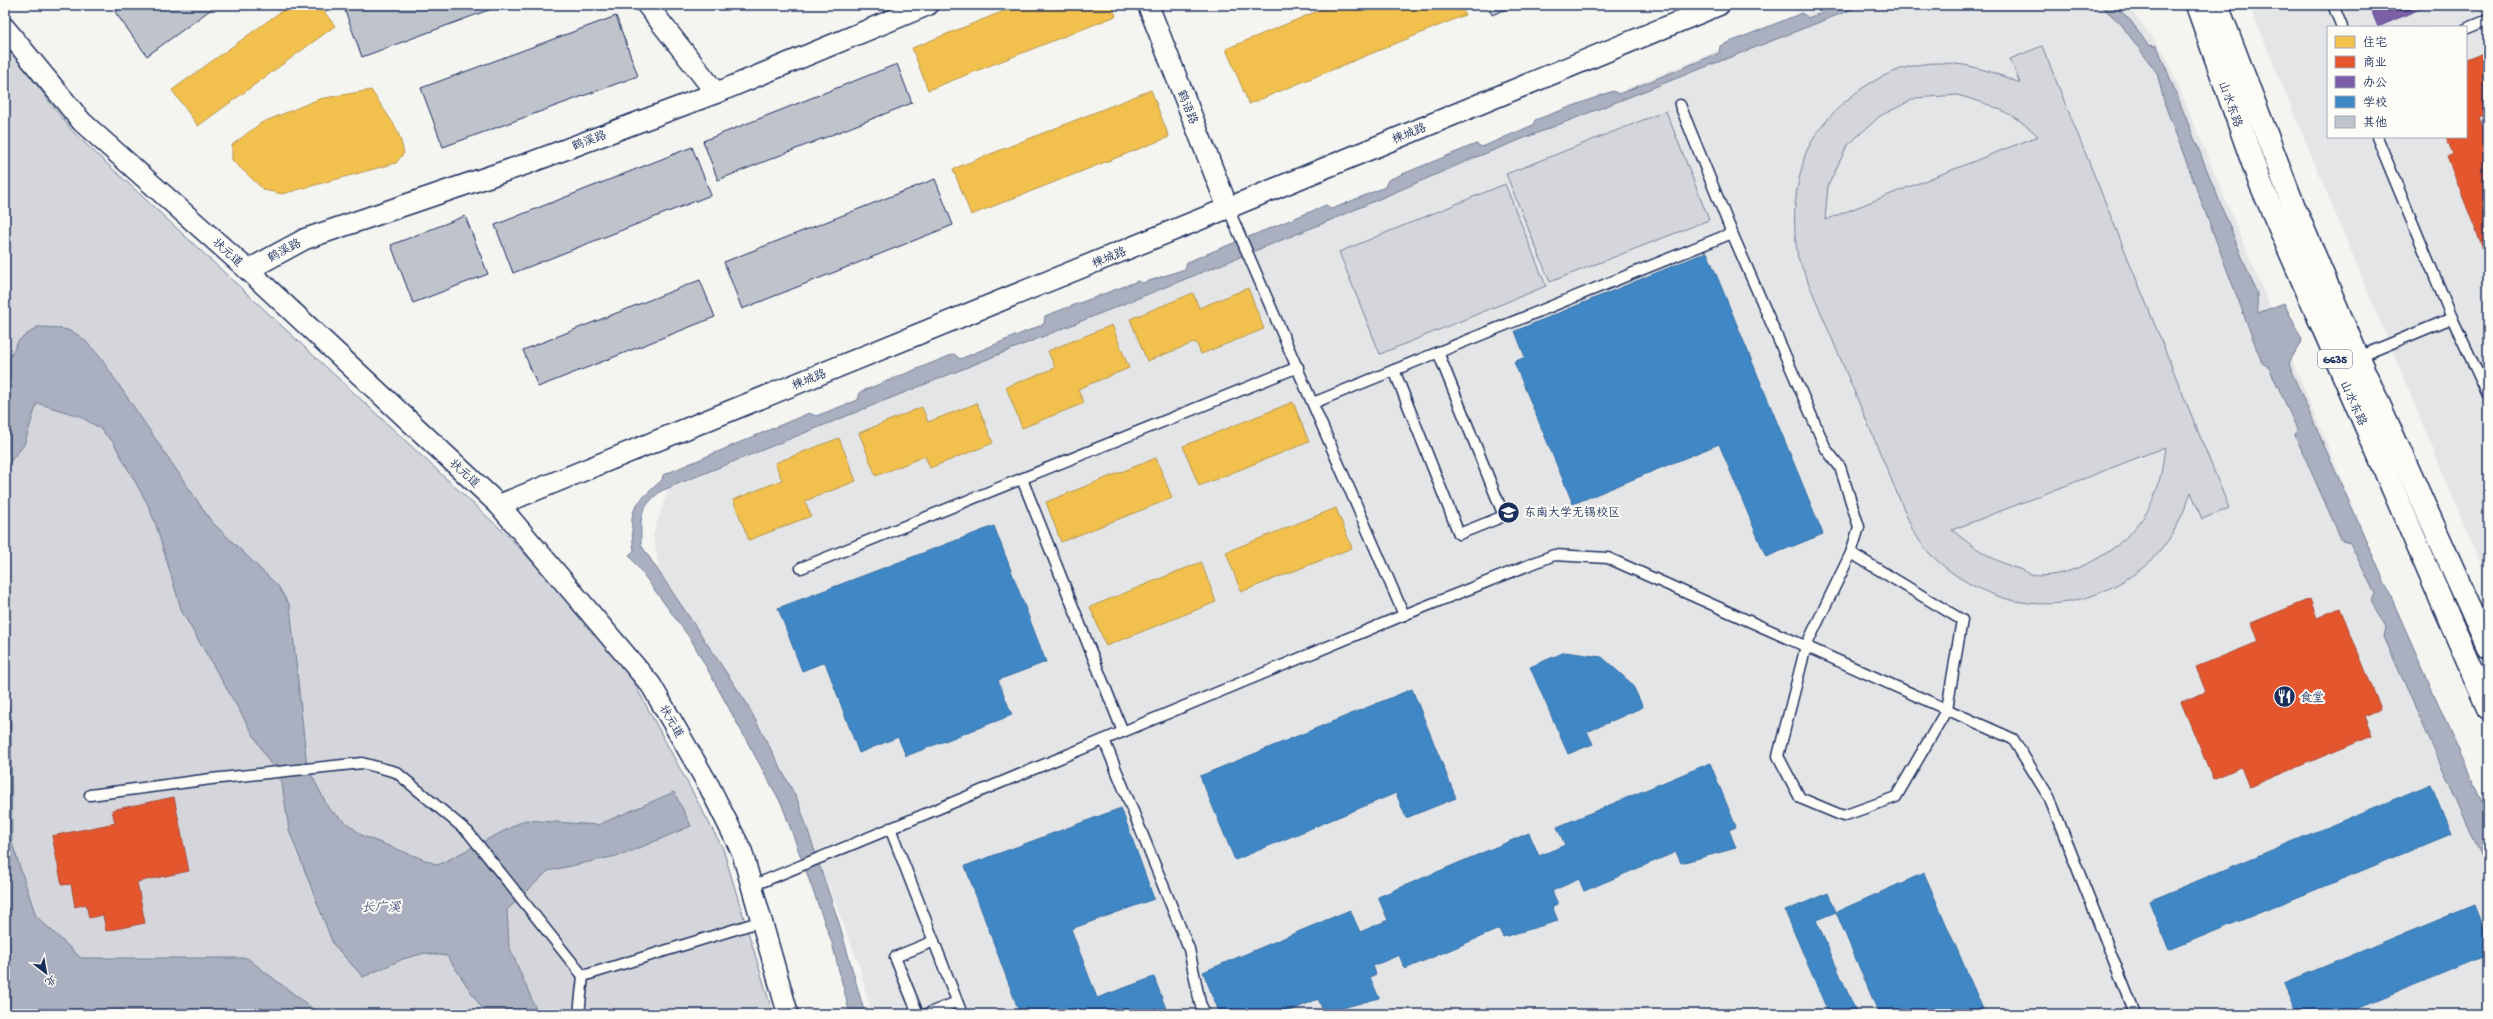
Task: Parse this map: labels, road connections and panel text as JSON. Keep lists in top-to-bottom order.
{
  "streets": {
    "highway": ["山水东路", "G635"],
    "street": [
      "鹤语路",
      "楝城路",
      "鹤溪路",
      "状元道"
    ]
  },
  "crossings": [
    ["鹤语路", "楝城路"],
    ["楝城路", "状元道"],
    ["鹤溪路", "状元道"]
  ],
  "water": ["长广溪"],
  "places": {
    "school or university": ["东南大学无锡校区"],
    "restaurant": ["食堂"]
  },
  "legend": [
    "住宅",
    "商业",
    "办公",
    "学校",
    "其他"
  ],
  "north": "bottom right"
}
